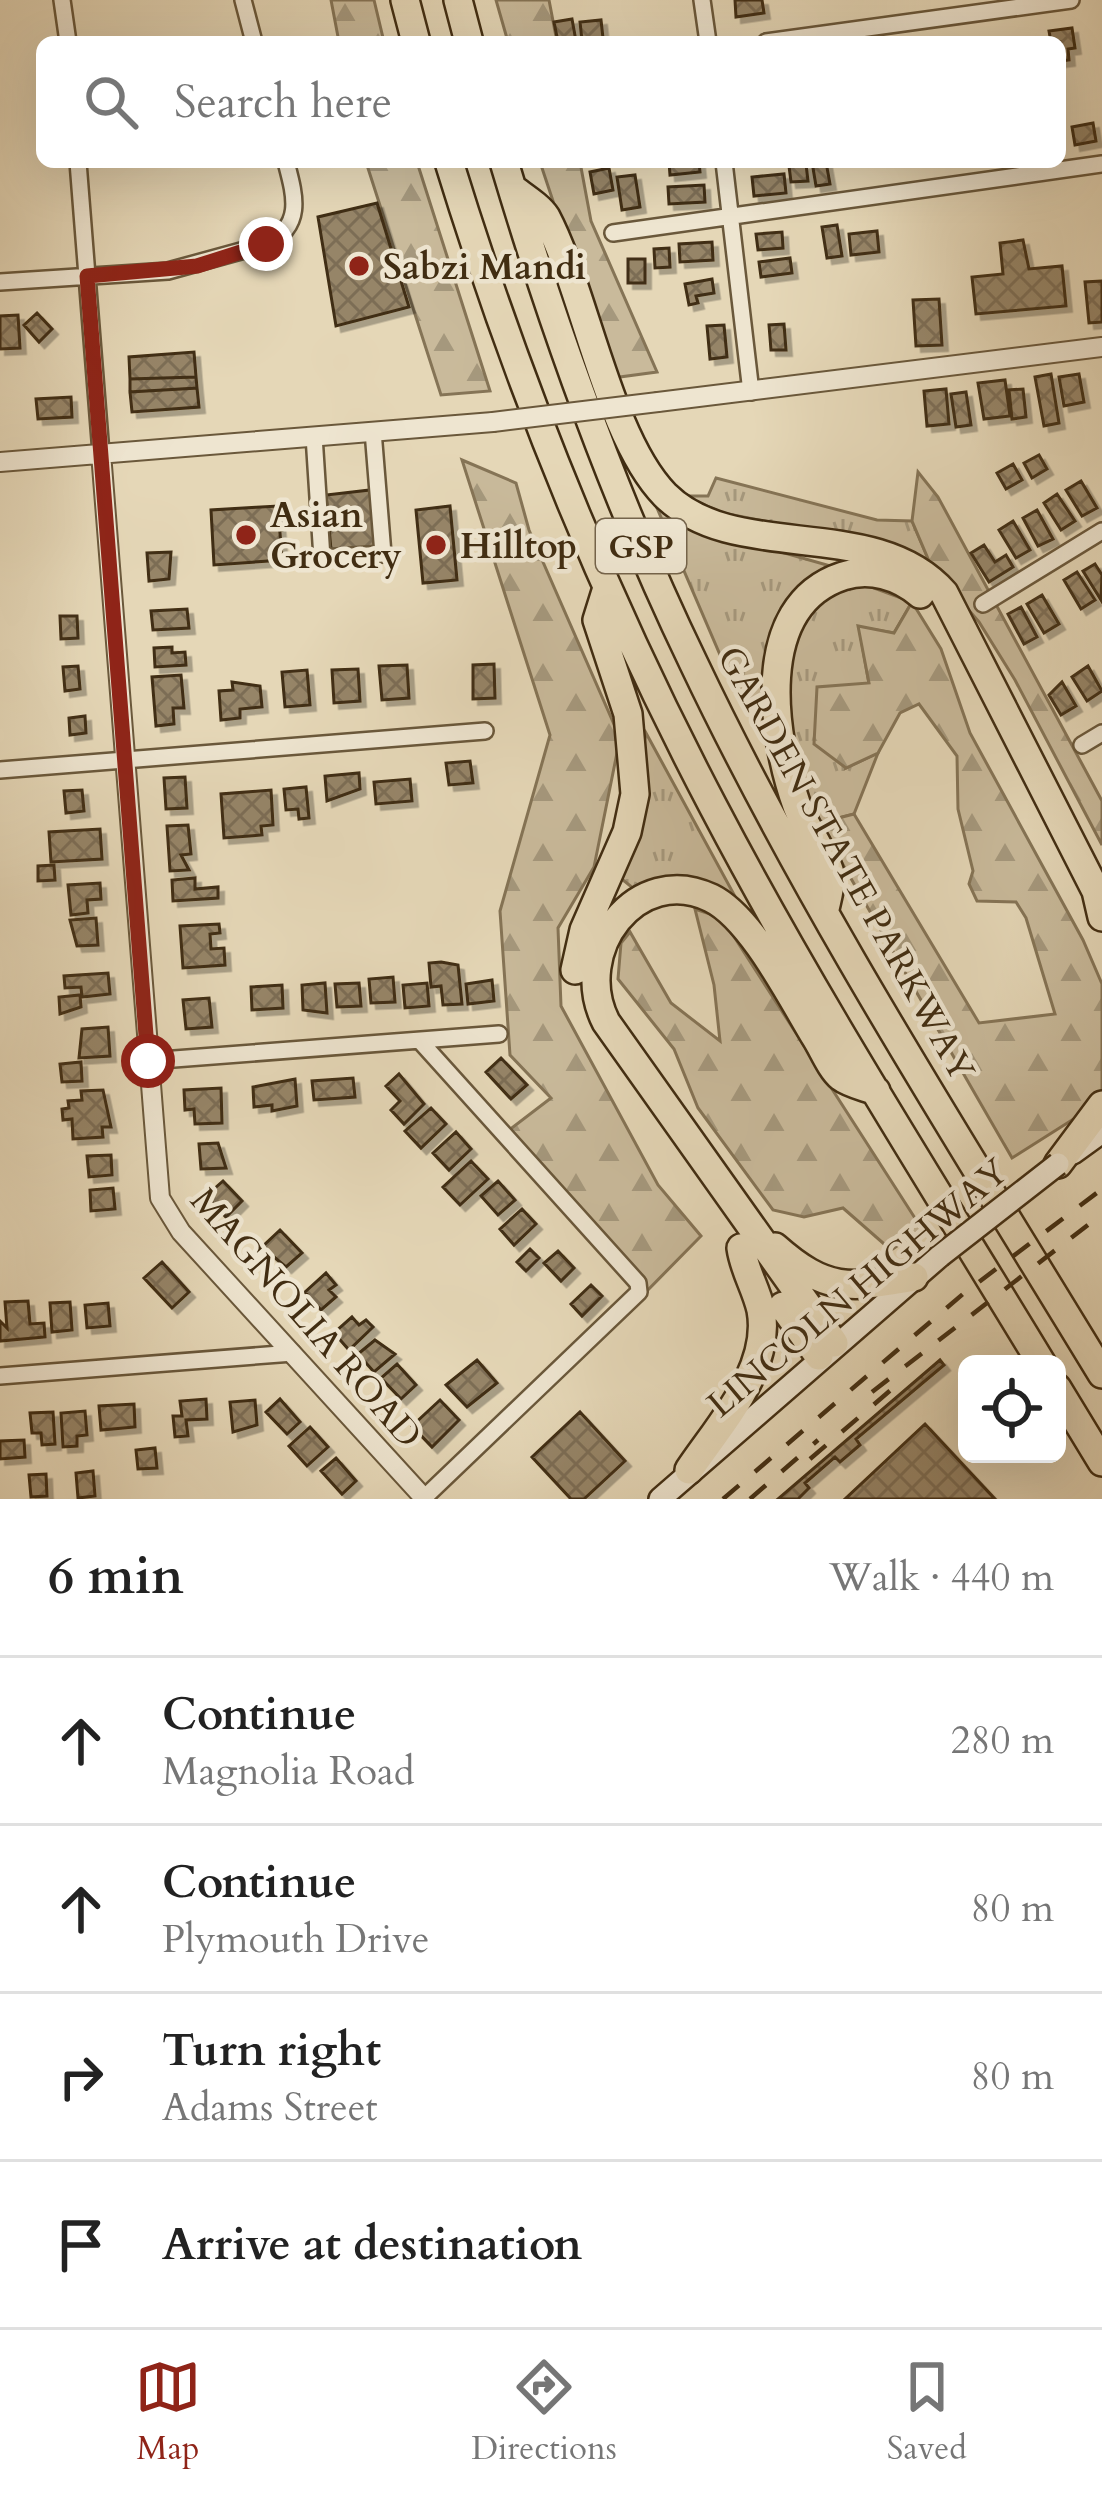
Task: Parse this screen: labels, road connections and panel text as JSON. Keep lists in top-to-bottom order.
{
  "streets": {
    "highway": ["GSP", "GARDEN STATE PARKWAY"],
    "main road": ["LINCOLN HIGHWAY"],
    "street": ["MAGNOLIA ROAD"]
  },
  "places": ["Sabzi Mandi", "Asian Grocery", "Hilltop"],
  "page": {
    "search": "Search here",
    "heading": ["6 min", "Walk · 440 m"],
    "list": [
      ["Continue", "Magnolia Road", "280 m"],
      ["Continue", "Plymouth Drive", "80 m"],
      ["Turn right", "Adams Street", "80 m"],
      "Arrive at destination"
    ],
    "nav": ["Map", "Directions", "Saved"]
  }
}
